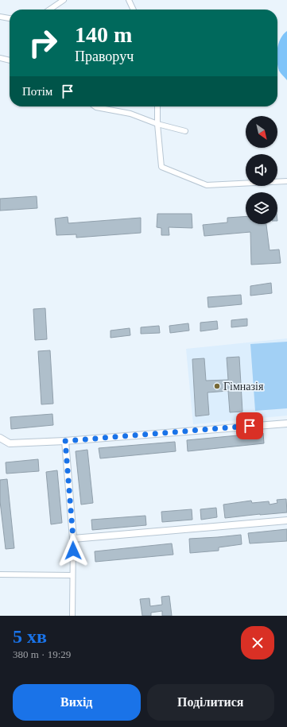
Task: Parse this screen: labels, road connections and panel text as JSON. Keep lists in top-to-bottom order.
{
  "places": ["Гімназія"],
  "north": "bottom right",
  "page": {
    "turn": ["140 m", "Праворуч"],
    "then": "Потім",
    "heading": ["5 хв", "380 m · 19:29"],
    "buttons": ["Вихід", "Поділитися"]
  }
}
